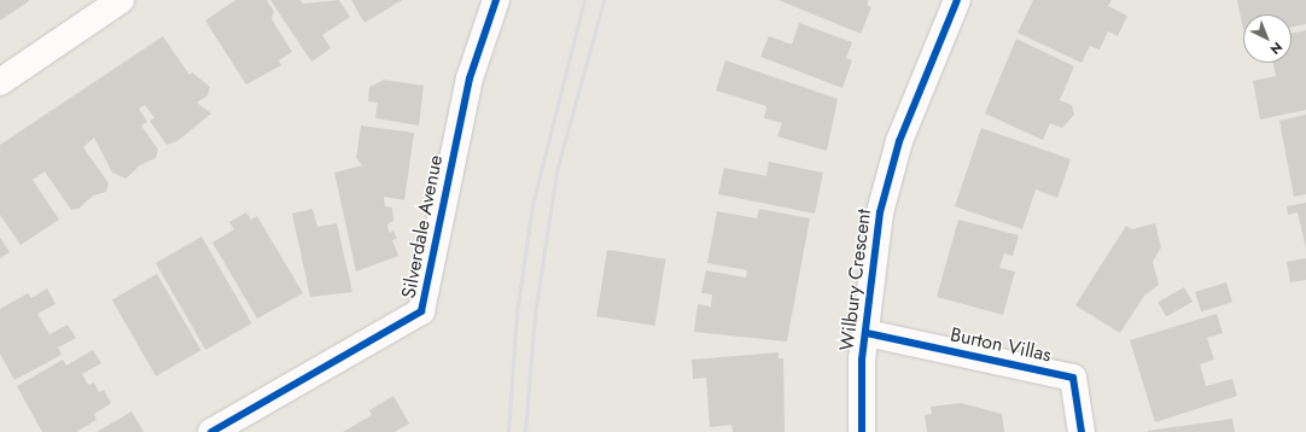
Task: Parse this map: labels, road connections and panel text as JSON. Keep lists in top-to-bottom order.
{
  "streets": {
    "street": ["Silverdale Avenue", "Wilbury Crescent", "Burton Villas"]
  },
  "crossings": [
    ["Wilbury Crescent", "Burton Villas"]
  ],
  "north": "bottom right"
}
